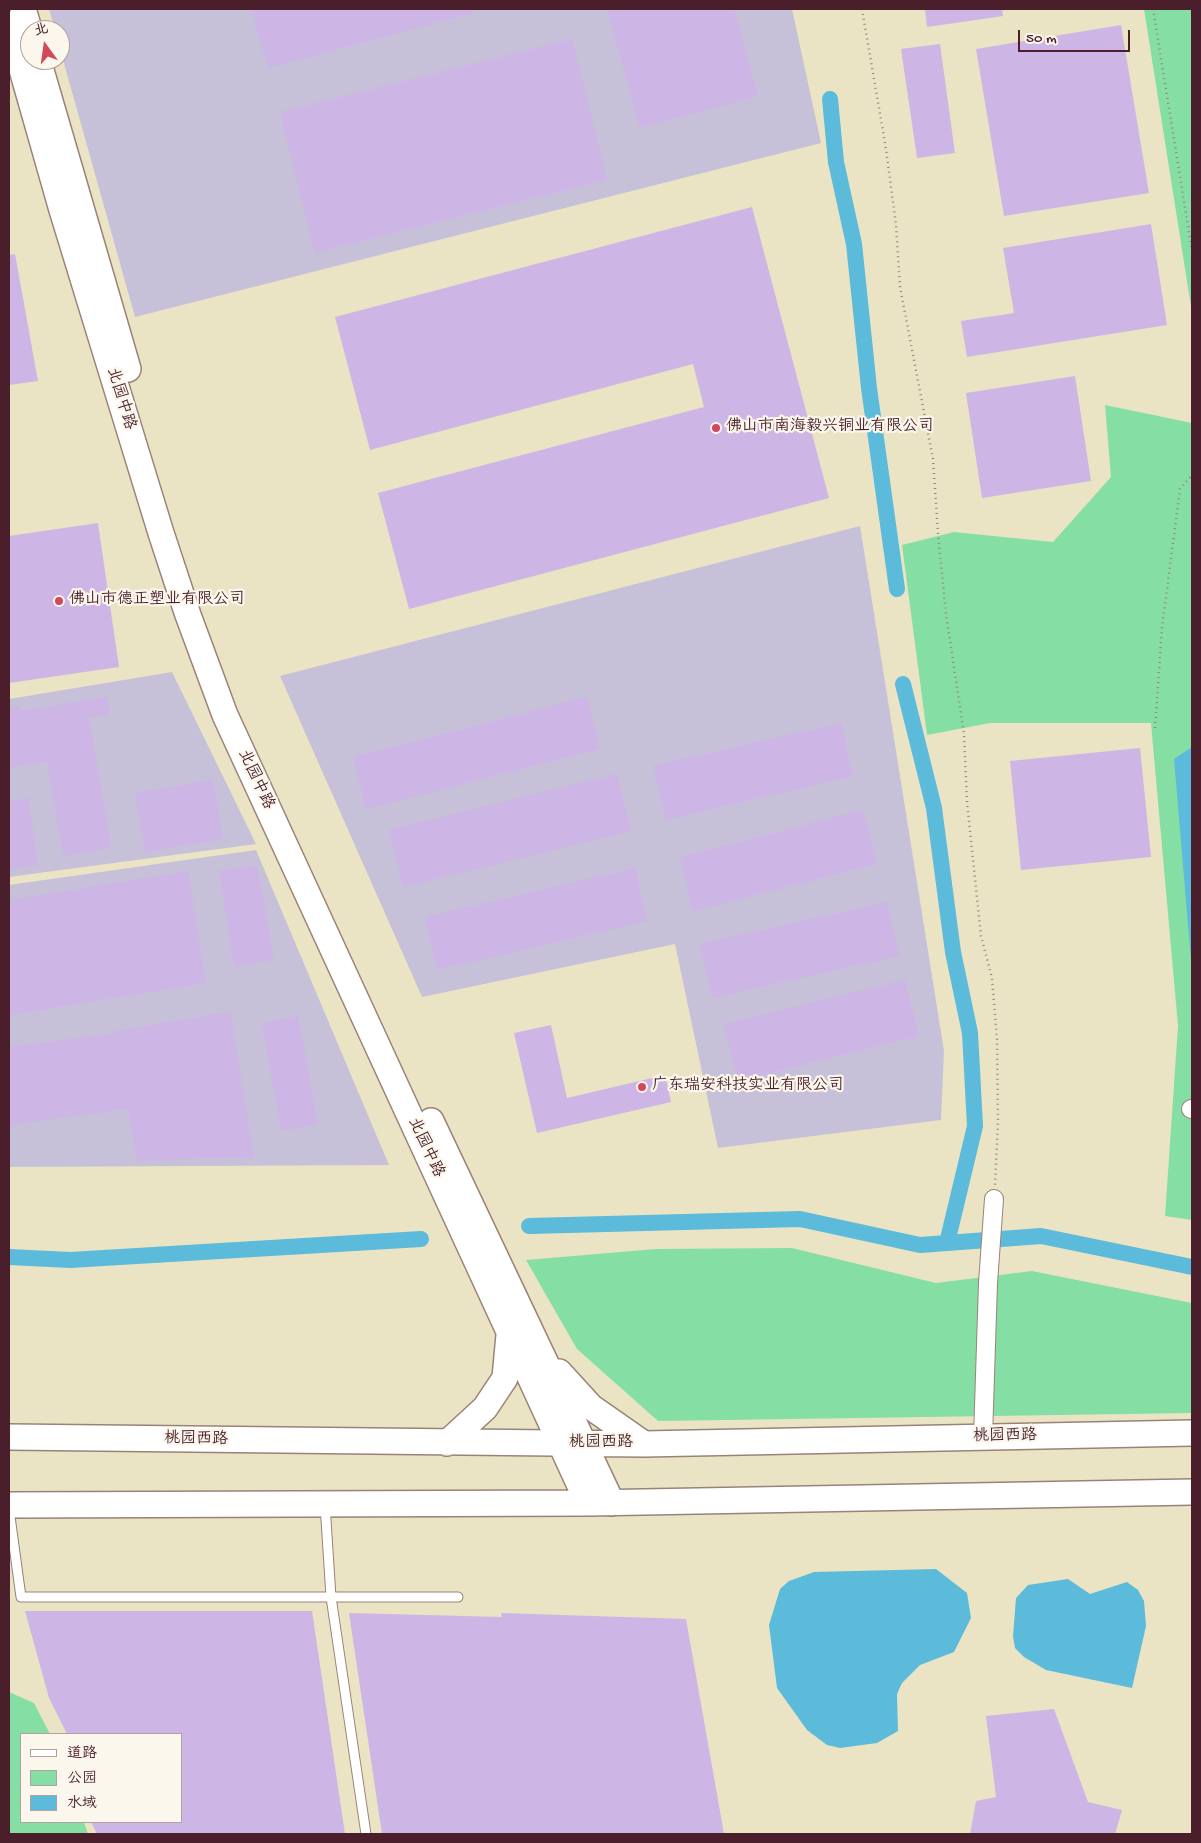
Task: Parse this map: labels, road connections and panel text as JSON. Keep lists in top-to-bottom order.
{
  "streets": {
    "street": ["北园中路", "桃园西路"]
  },
  "crossings": [
    ["北园中路", "桃园西路"]
  ],
  "places": ["佛山市南海毅兴铜业有限公司", "佛山市德正塑业有限公司", "广东瑞安科技实业有限公司"],
  "legend": ["道路", "公园", "水域"],
  "scale_bar": "50 m",
  "north": "top"
}
